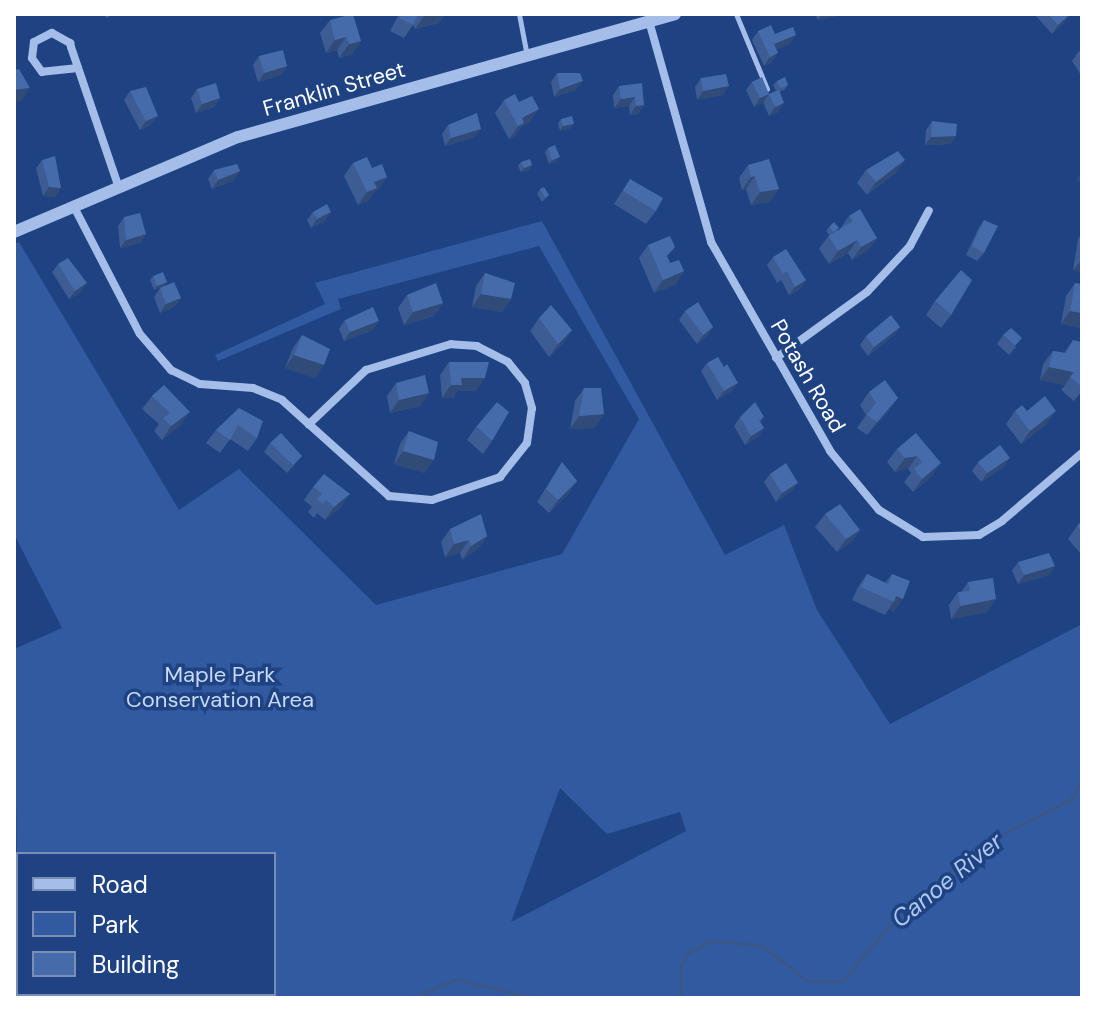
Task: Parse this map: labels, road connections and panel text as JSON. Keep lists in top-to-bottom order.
{
  "streets": {
    "street": ["Franklin Street", "Potash Road"]
  },
  "crossings": [
    ["Franklin Street", "Potash Road"]
  ],
  "water": ["Canoe River"],
  "parks": ["Maple Park Conservation Area"],
  "legend": ["Road", "Park", "Building"]
}
